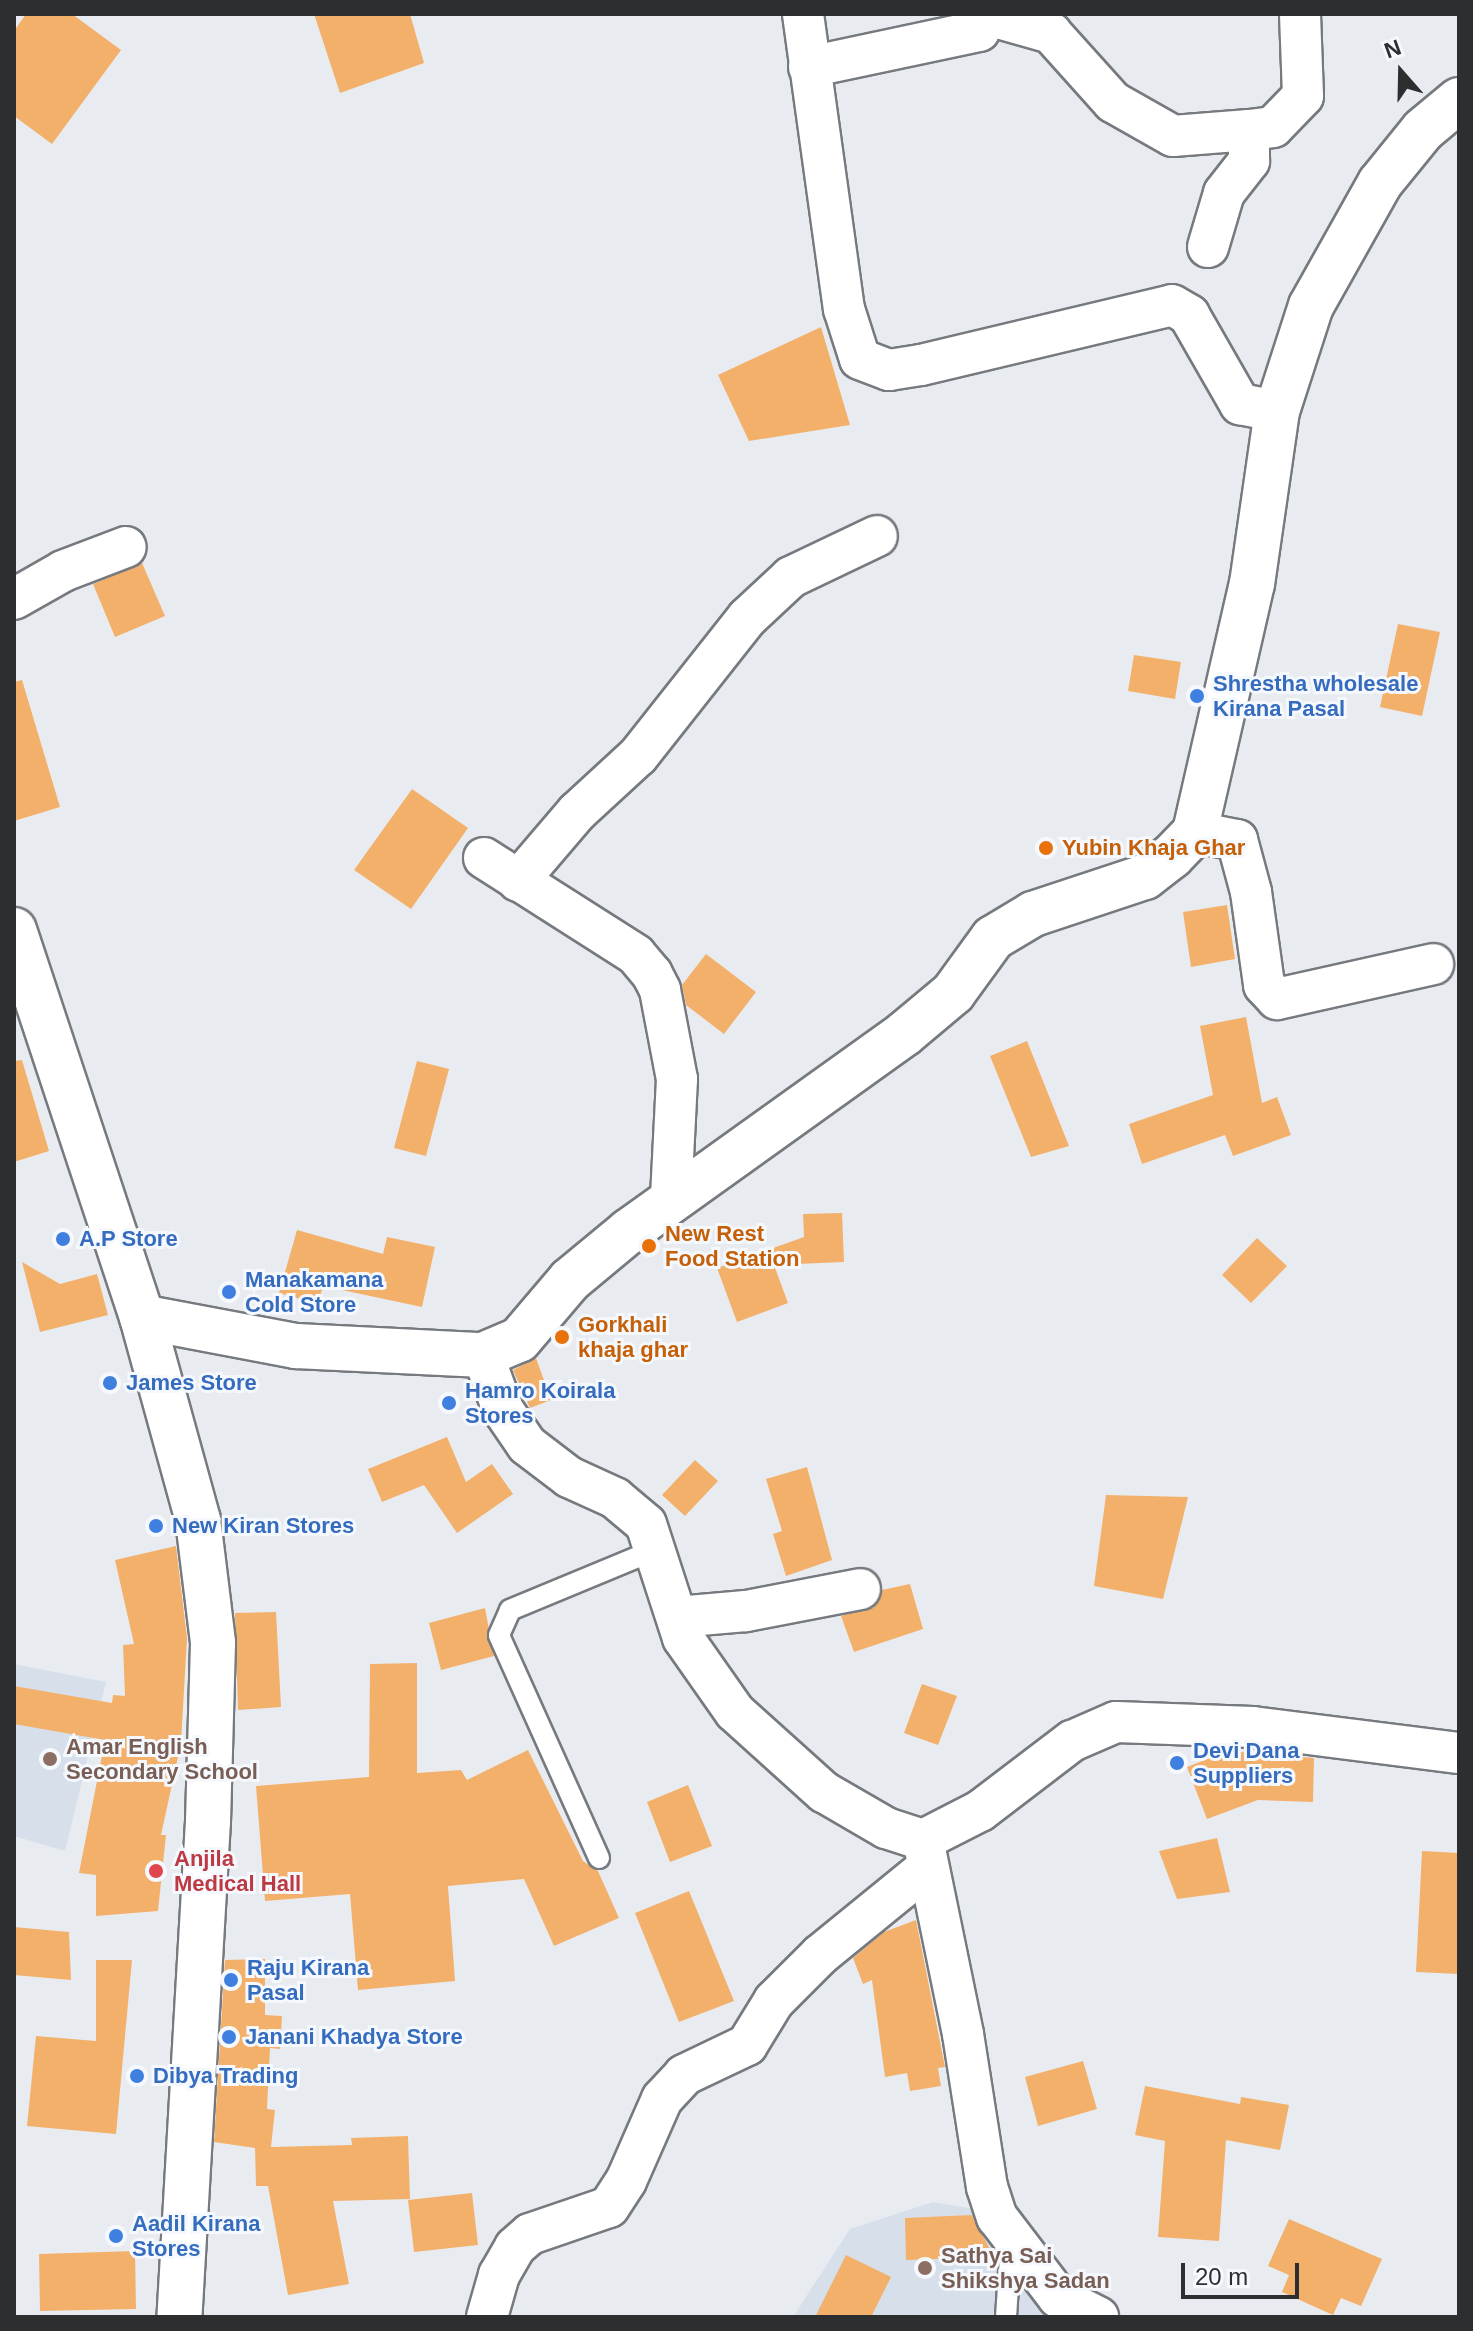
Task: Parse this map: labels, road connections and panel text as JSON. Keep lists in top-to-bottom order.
{
  "places": [
    "Shrestha wholesale Kirana Pasal",
    "Yubin Khaja Ghar",
    "A.P Store",
    "New Rest Food Station",
    "Manakamana Cold Store",
    "Gorkhali khaja ghar",
    "James Store",
    "Hamro Koirala Stores",
    "New Kiran Stores",
    "Amar English Secondary School",
    "Devi Dana Suppliers",
    "Anjila Medical Hall",
    "Raju Kirana Pasal",
    "Janani Khadya Store",
    "Dibya Trading",
    "Aadil Kirana Stores",
    "Sathya Sai Shikshya Sadan"
  ],
  "scale_bar": "20 m",
  "north": "top"
}
